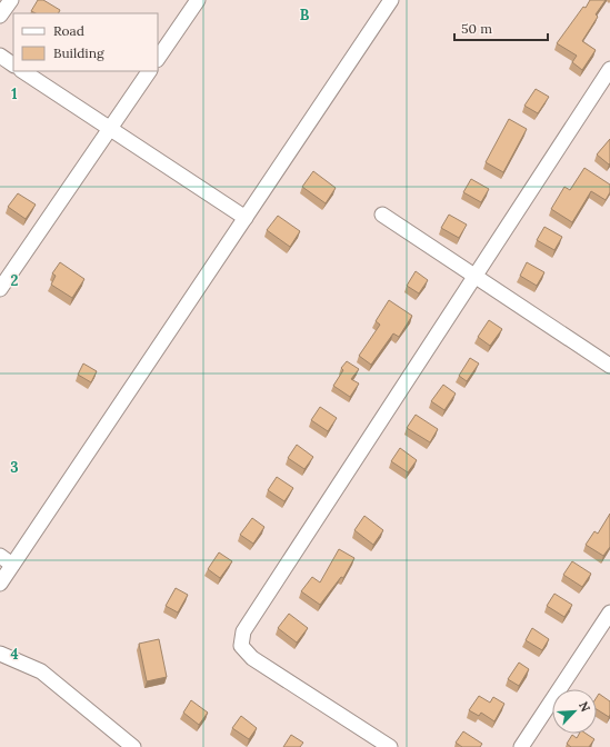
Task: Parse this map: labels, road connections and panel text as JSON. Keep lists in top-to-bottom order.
{
  "legend": ["Road", "Building"],
  "scale_bar": "50 m",
  "north": "top right",
  "grid": {
    "columns": ["B"],
    "rows": [
      "1",
      "2",
      "3",
      "4"
    ]
  }
}
